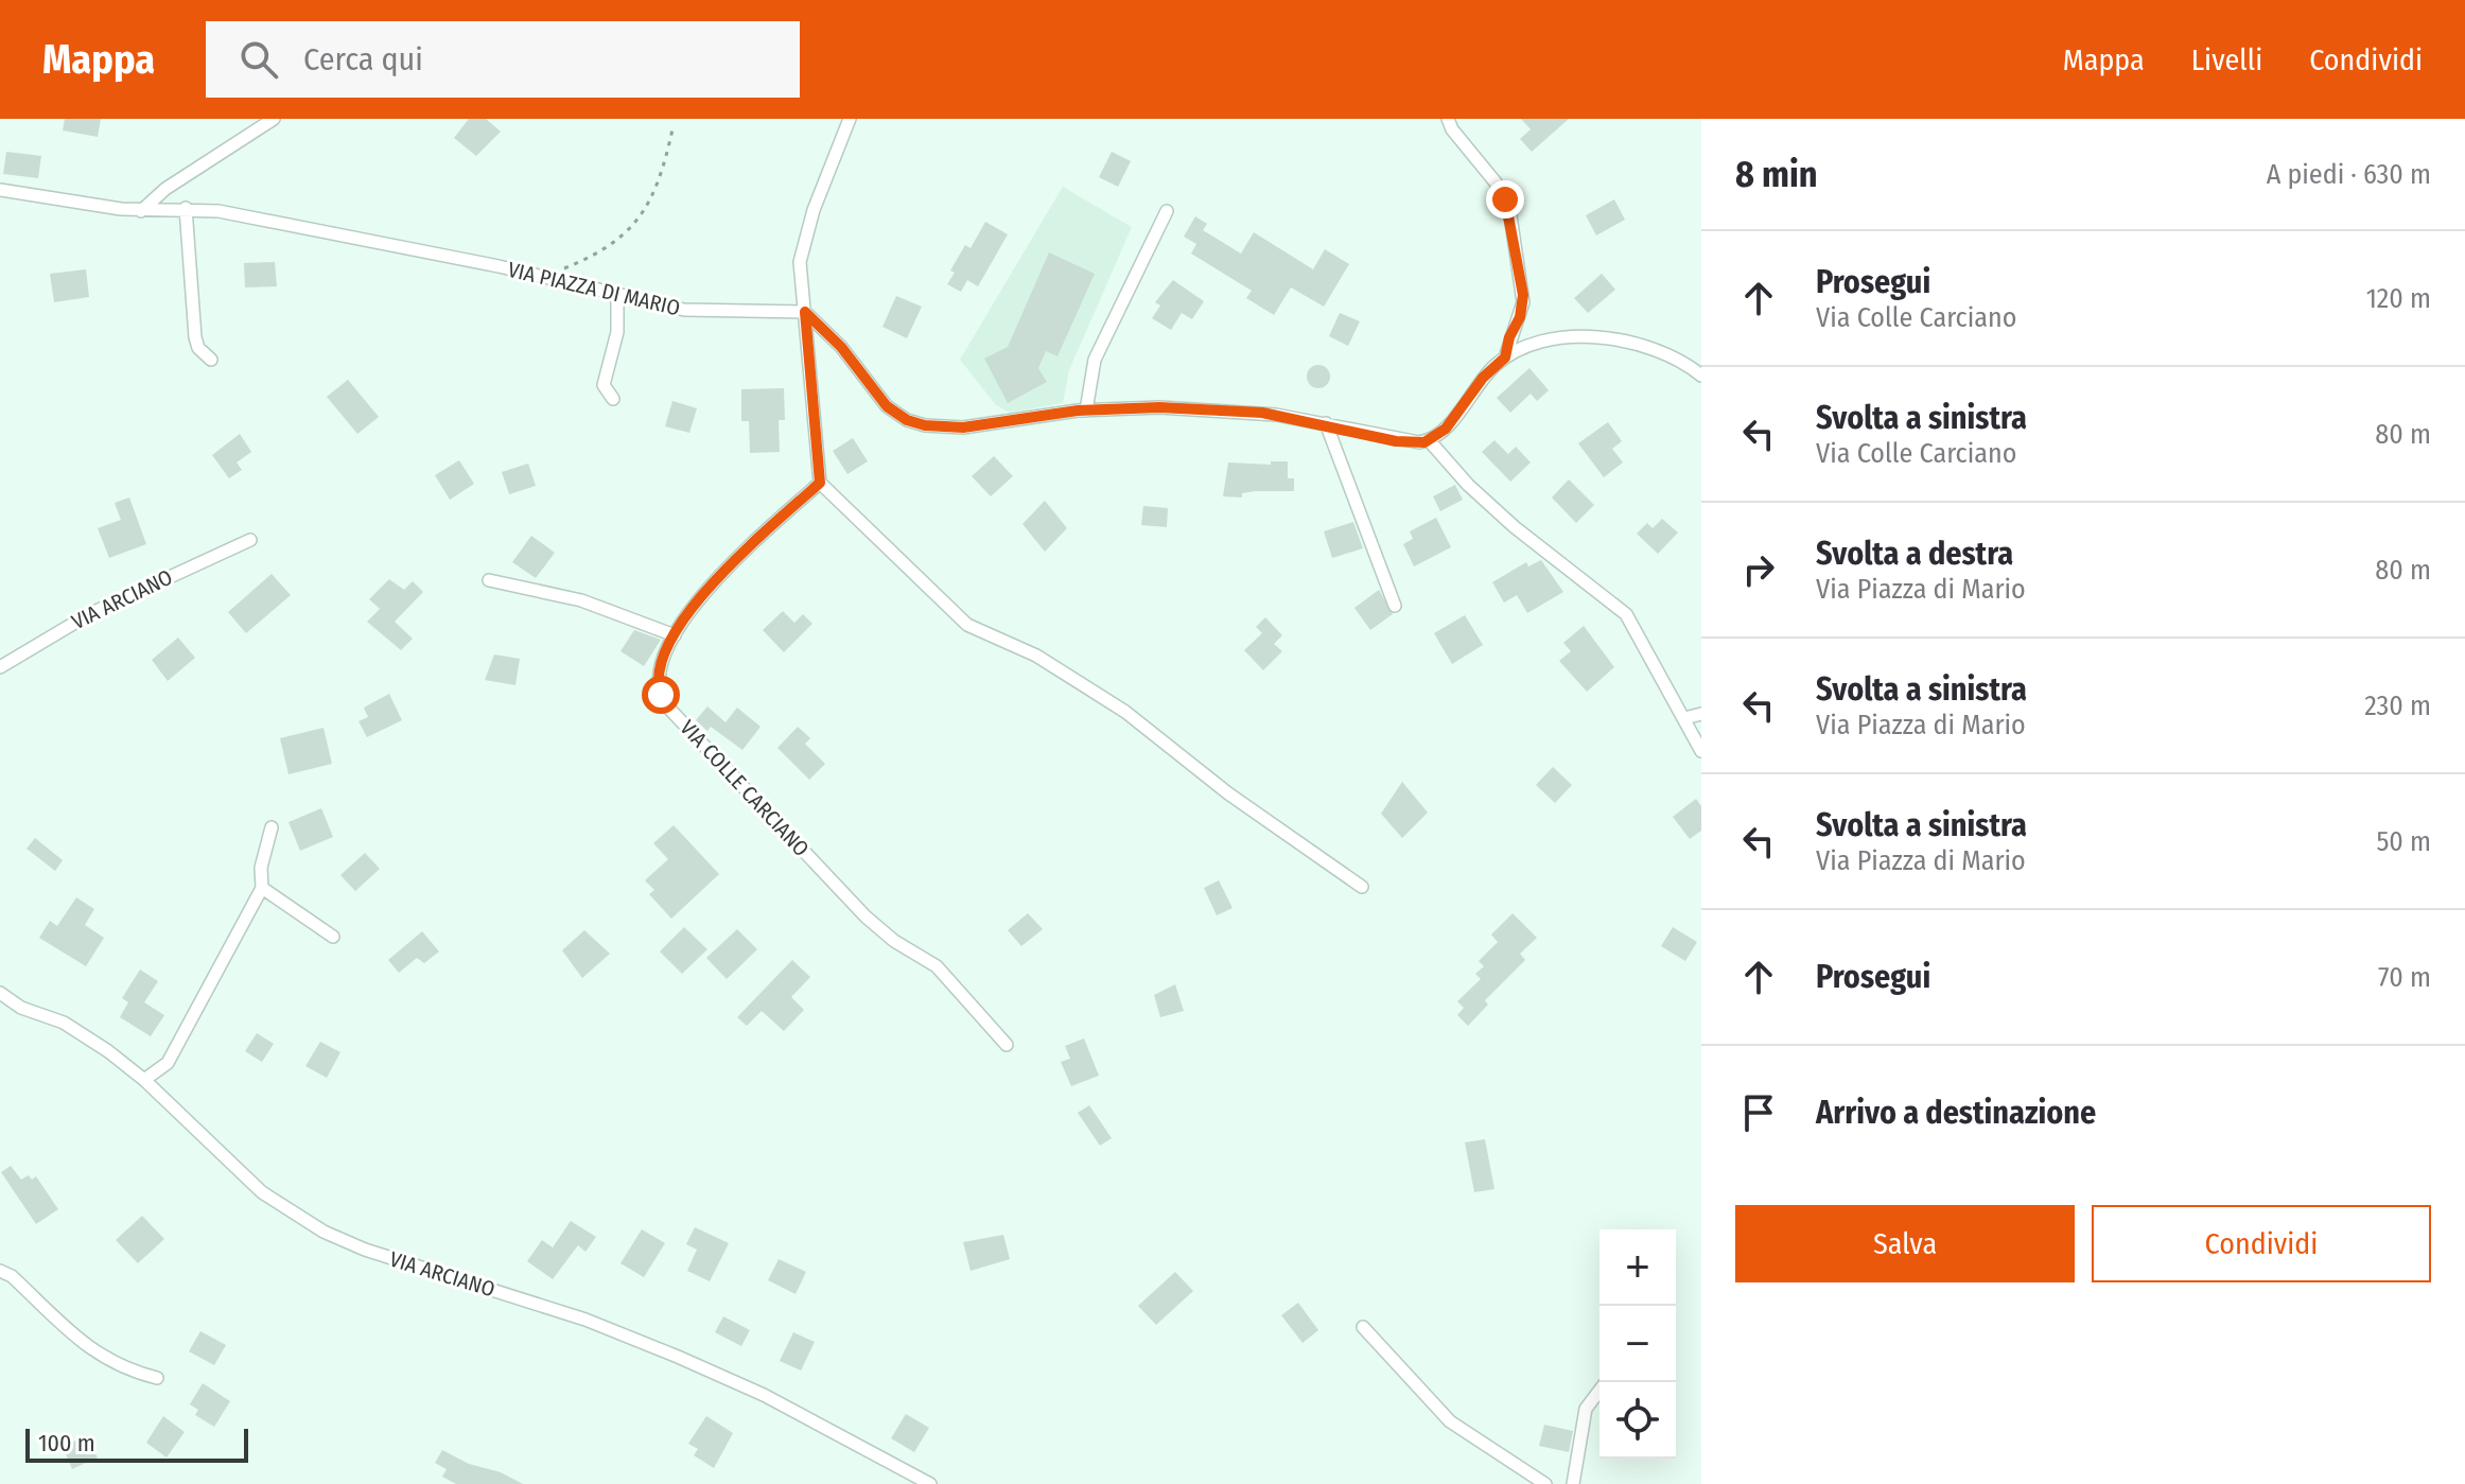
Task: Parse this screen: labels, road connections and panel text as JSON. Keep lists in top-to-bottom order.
{
  "streets": {
    "street": ["VIA PIAZZA DI MARIO", "VIA ARCIANO", "VIA COLLE CARCIANO"]
  },
  "scale_bar": "100 m",
  "page": {
    "header": "Mappa",
    "search": "Cerca qui",
    "nav": ["Mappa", "Livelli", "Condividi"],
    "heading": ["8 min", "A piedi · 630 m"],
    "list": [
      ["Prosegui", "Via Colle Carciano", "120 m"],
      ["Svolta a sinistra", "Via Colle Carciano", "80 m"],
      ["Svolta a destra", "Via Piazza di Mario", "80 m"],
      ["Svolta a sinistra", "Via Piazza di Mario", "230 m"],
      ["Svolta a sinistra", "Via Piazza di Mario", "50 m"],
      ["Prosegui", "70 m"],
      "Arrivo a destinazione"
    ],
    "buttons": ["Salva", "Condividi"],
    "map_buttons": ["+", "−"],
    "scale": "100 m"
  }
}
